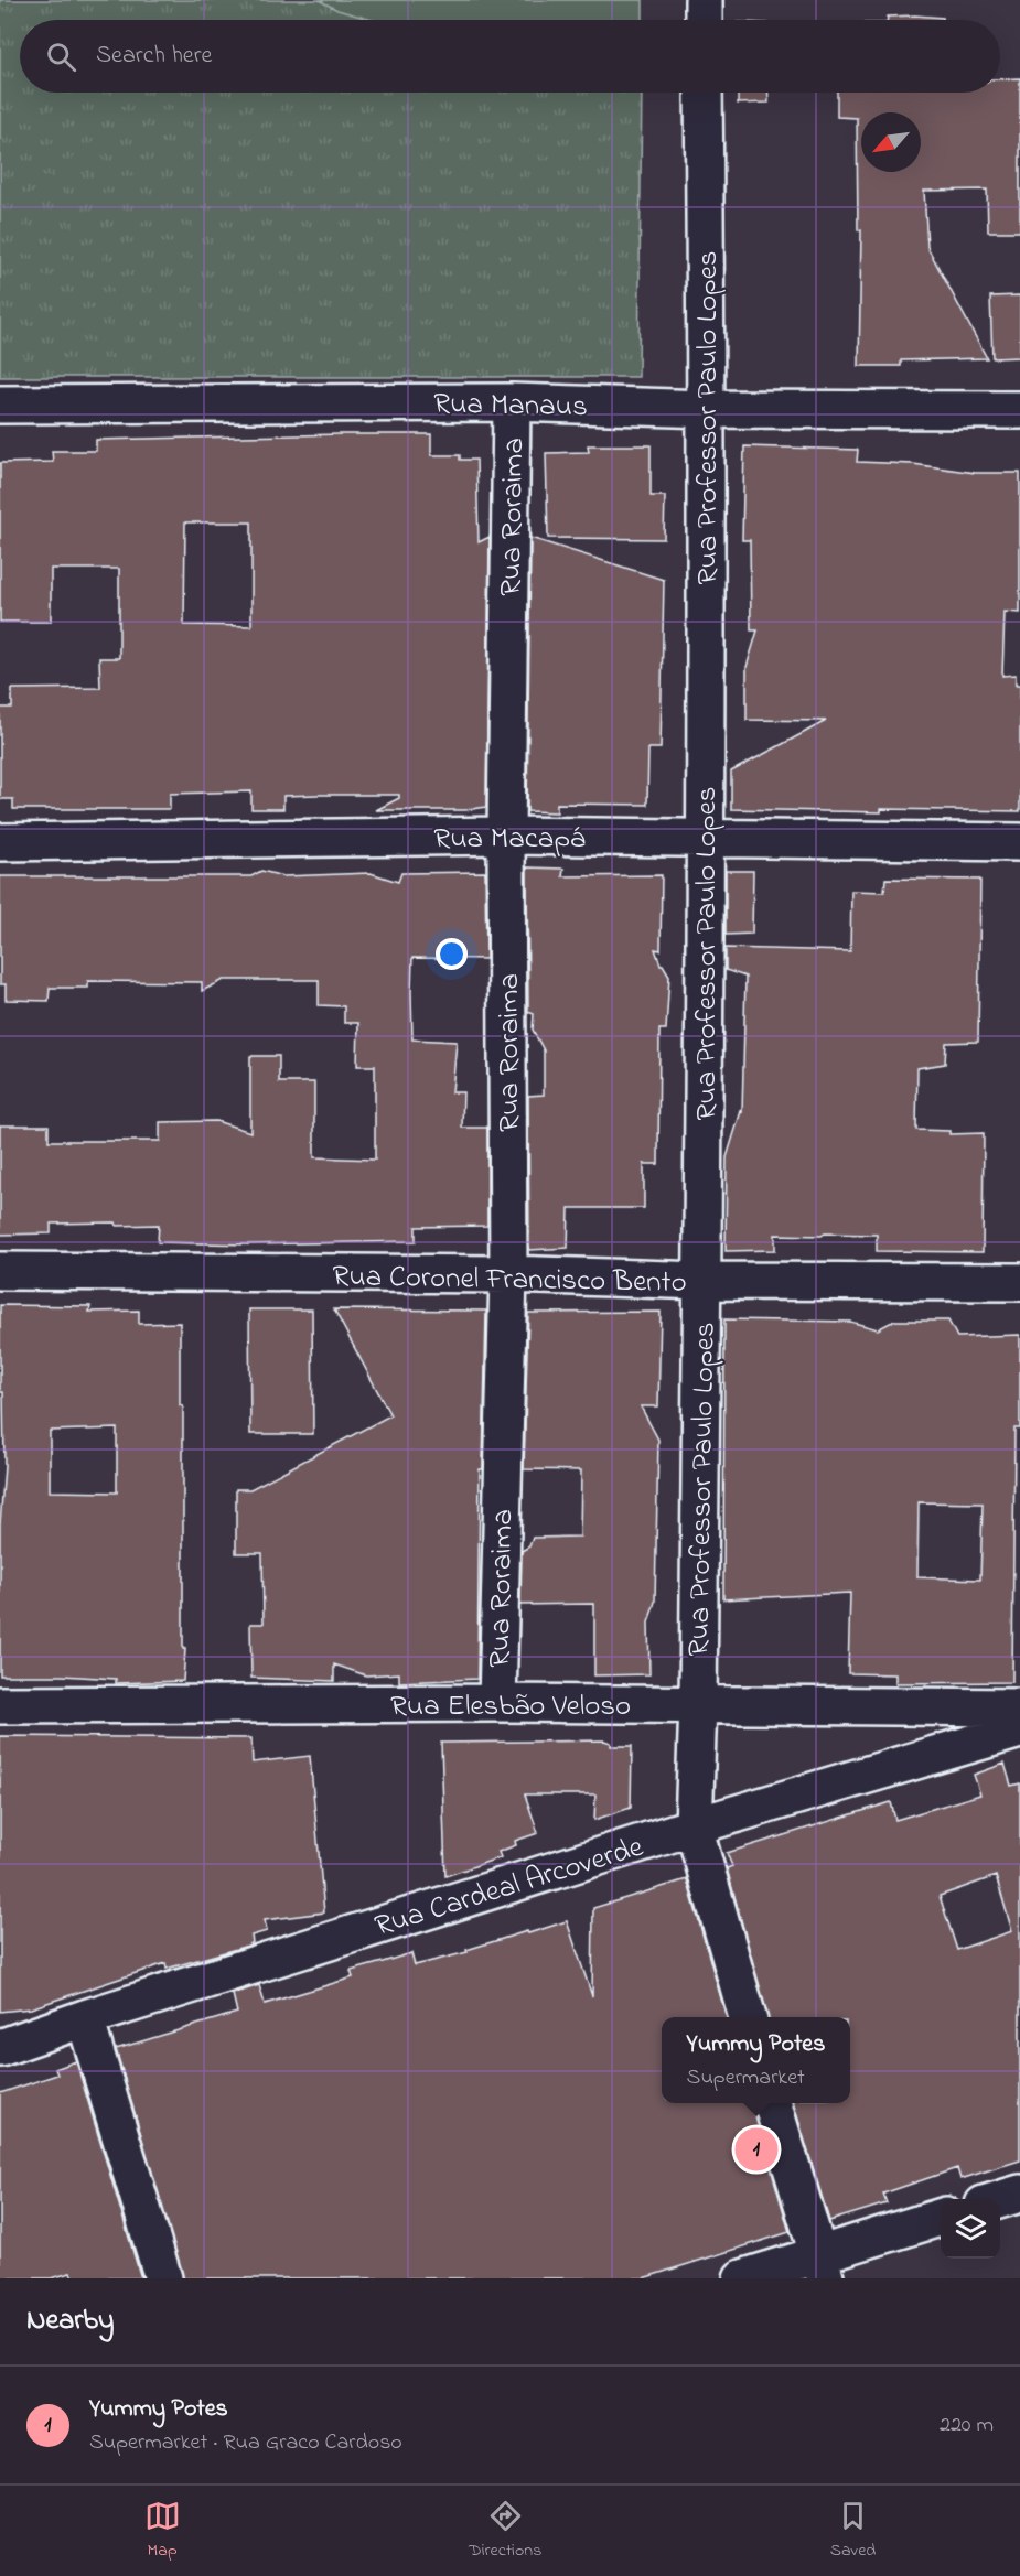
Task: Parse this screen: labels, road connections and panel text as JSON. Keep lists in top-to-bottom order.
{
  "streets": {
    "street": [
      "Rua Manaus",
      "Rua Professor Paulo Lopes",
      "Rua Roraima",
      "Rua Macapá",
      "Rua Coronel Francisco Bento",
      "Rua Elesbão Veloso",
      "Rua Cardeal Arcoverde"
    ]
  },
  "crossings": [
    ["Rua Manaus", "Rua Professor Paulo Lopes"],
    ["Rua Manaus", "Rua Roraima"],
    ["Rua Professor Paulo Lopes", "Rua Macapá"],
    ["Rua Professor Paulo Lopes", "Rua Coronel Francisco Bento"],
    ["Rua Professor Paulo Lopes", "Rua Elesbão Veloso"],
    ["Rua Professor Paulo Lopes", "Rua Cardeal Arcoverde"],
    ["Rua Roraima", "Rua Macapá"],
    ["Rua Roraima", "Rua Coronel Francisco Bento"],
    ["Rua Roraima", "Rua Elesbão Veloso"]
  ],
  "north": "bottom left",
  "page": {
    "search": "Search here",
    "popup": ["Yummy Potes", "Supermarket"],
    "pins": "1",
    "heading": "Nearby",
    "list": [
      {
        "mark": "1",
        "name": "Yummy Potes",
        "note": "Supermarket · Rua Graco Cardoso",
        "value": "220 m"
      }
    ],
    "nav": ["Map", "Directions", "Saved"]
  }
}
